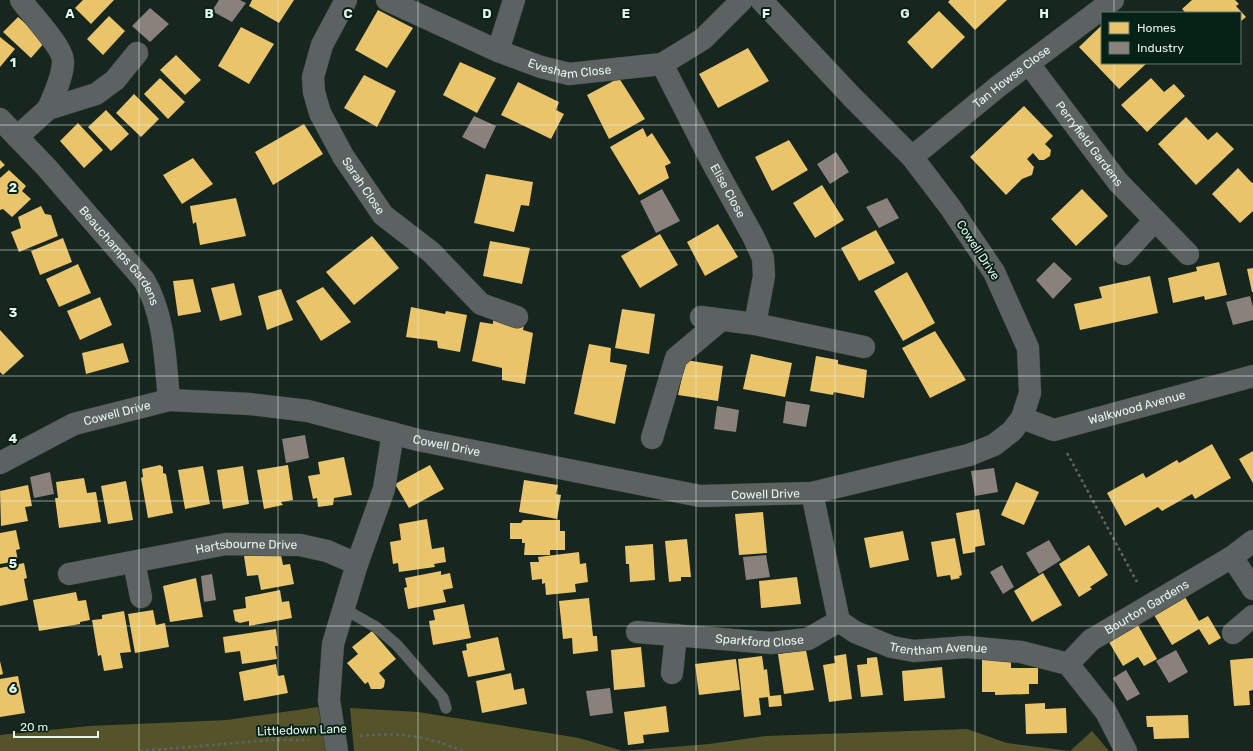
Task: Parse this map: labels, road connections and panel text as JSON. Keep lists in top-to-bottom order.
{
  "streets": {
    "street": [
      "Evesham Close",
      "Tan Howse Close",
      "Perryfield Gardens",
      "Sarah Close",
      "Elise Close",
      "Cowell Drive",
      "Beauchamps Gardens",
      "Walkwood Avenue",
      "Hartsbourne Drive",
      "Bourton Gardens",
      "Sparkford Close",
      "Trentham Avenue"
    ],
    "path": ["Littledown Lane"]
  },
  "crossings": [
    ["Evesham Close", "Elise Close"],
    ["Tan Howse Close", "Perryfield Gardens"],
    ["Tan Howse Close", "Cowell Drive"],
    ["Cowell Drive", "Beauchamps Gardens"],
    ["Bourton Gardens", "Trentham Avenue"],
    ["Sparkford Close", "Trentham Avenue"]
  ],
  "legend": ["Homes", "Industry"],
  "scale_bar": "20 m",
  "grid": {
    "columns": [
      "A",
      "B",
      "C",
      "D",
      "E",
      "F",
      "G",
      "H"
    ],
    "rows": [
      "1",
      "2",
      "3",
      "4",
      "5",
      "6"
    ]
  }
}
